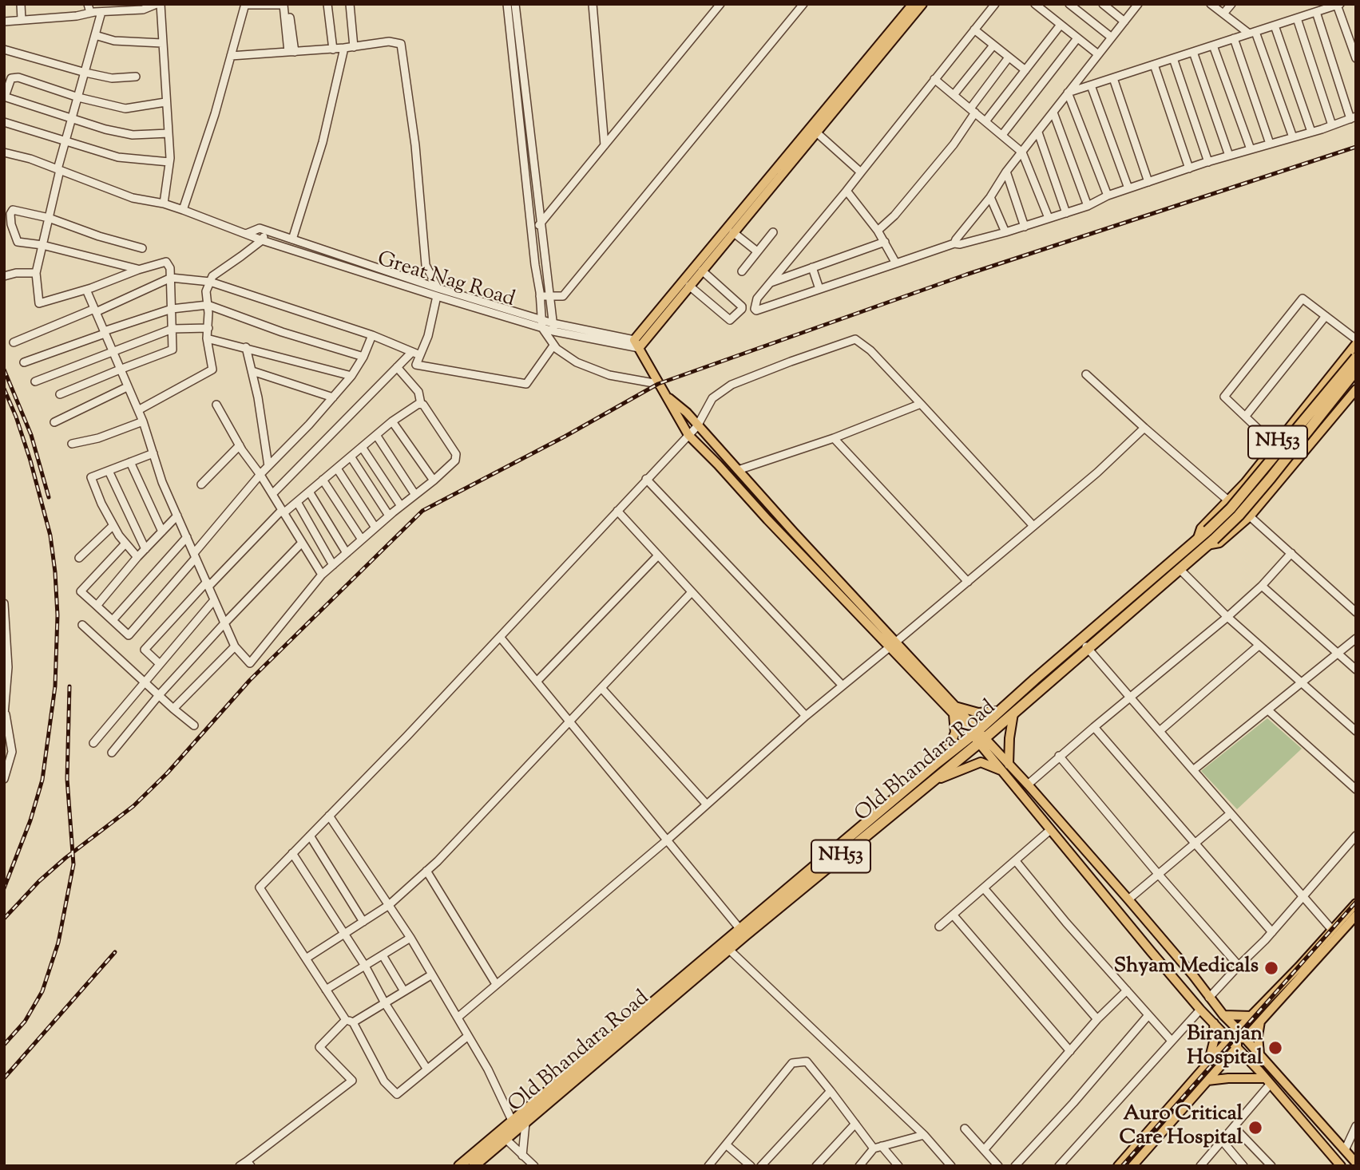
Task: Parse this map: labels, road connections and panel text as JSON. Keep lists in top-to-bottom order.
{
  "streets": {
    "highway": ["NH53", "Old Bhandara Road"],
    "street": ["Great Nag Road"]
  },
  "crossings": [
    ["NH53", "Old Bhandara Road"]
  ],
  "places": ["Shyam Medicals", "Biranjan Hospital", "Auro Critical Care Hospital"]
}
